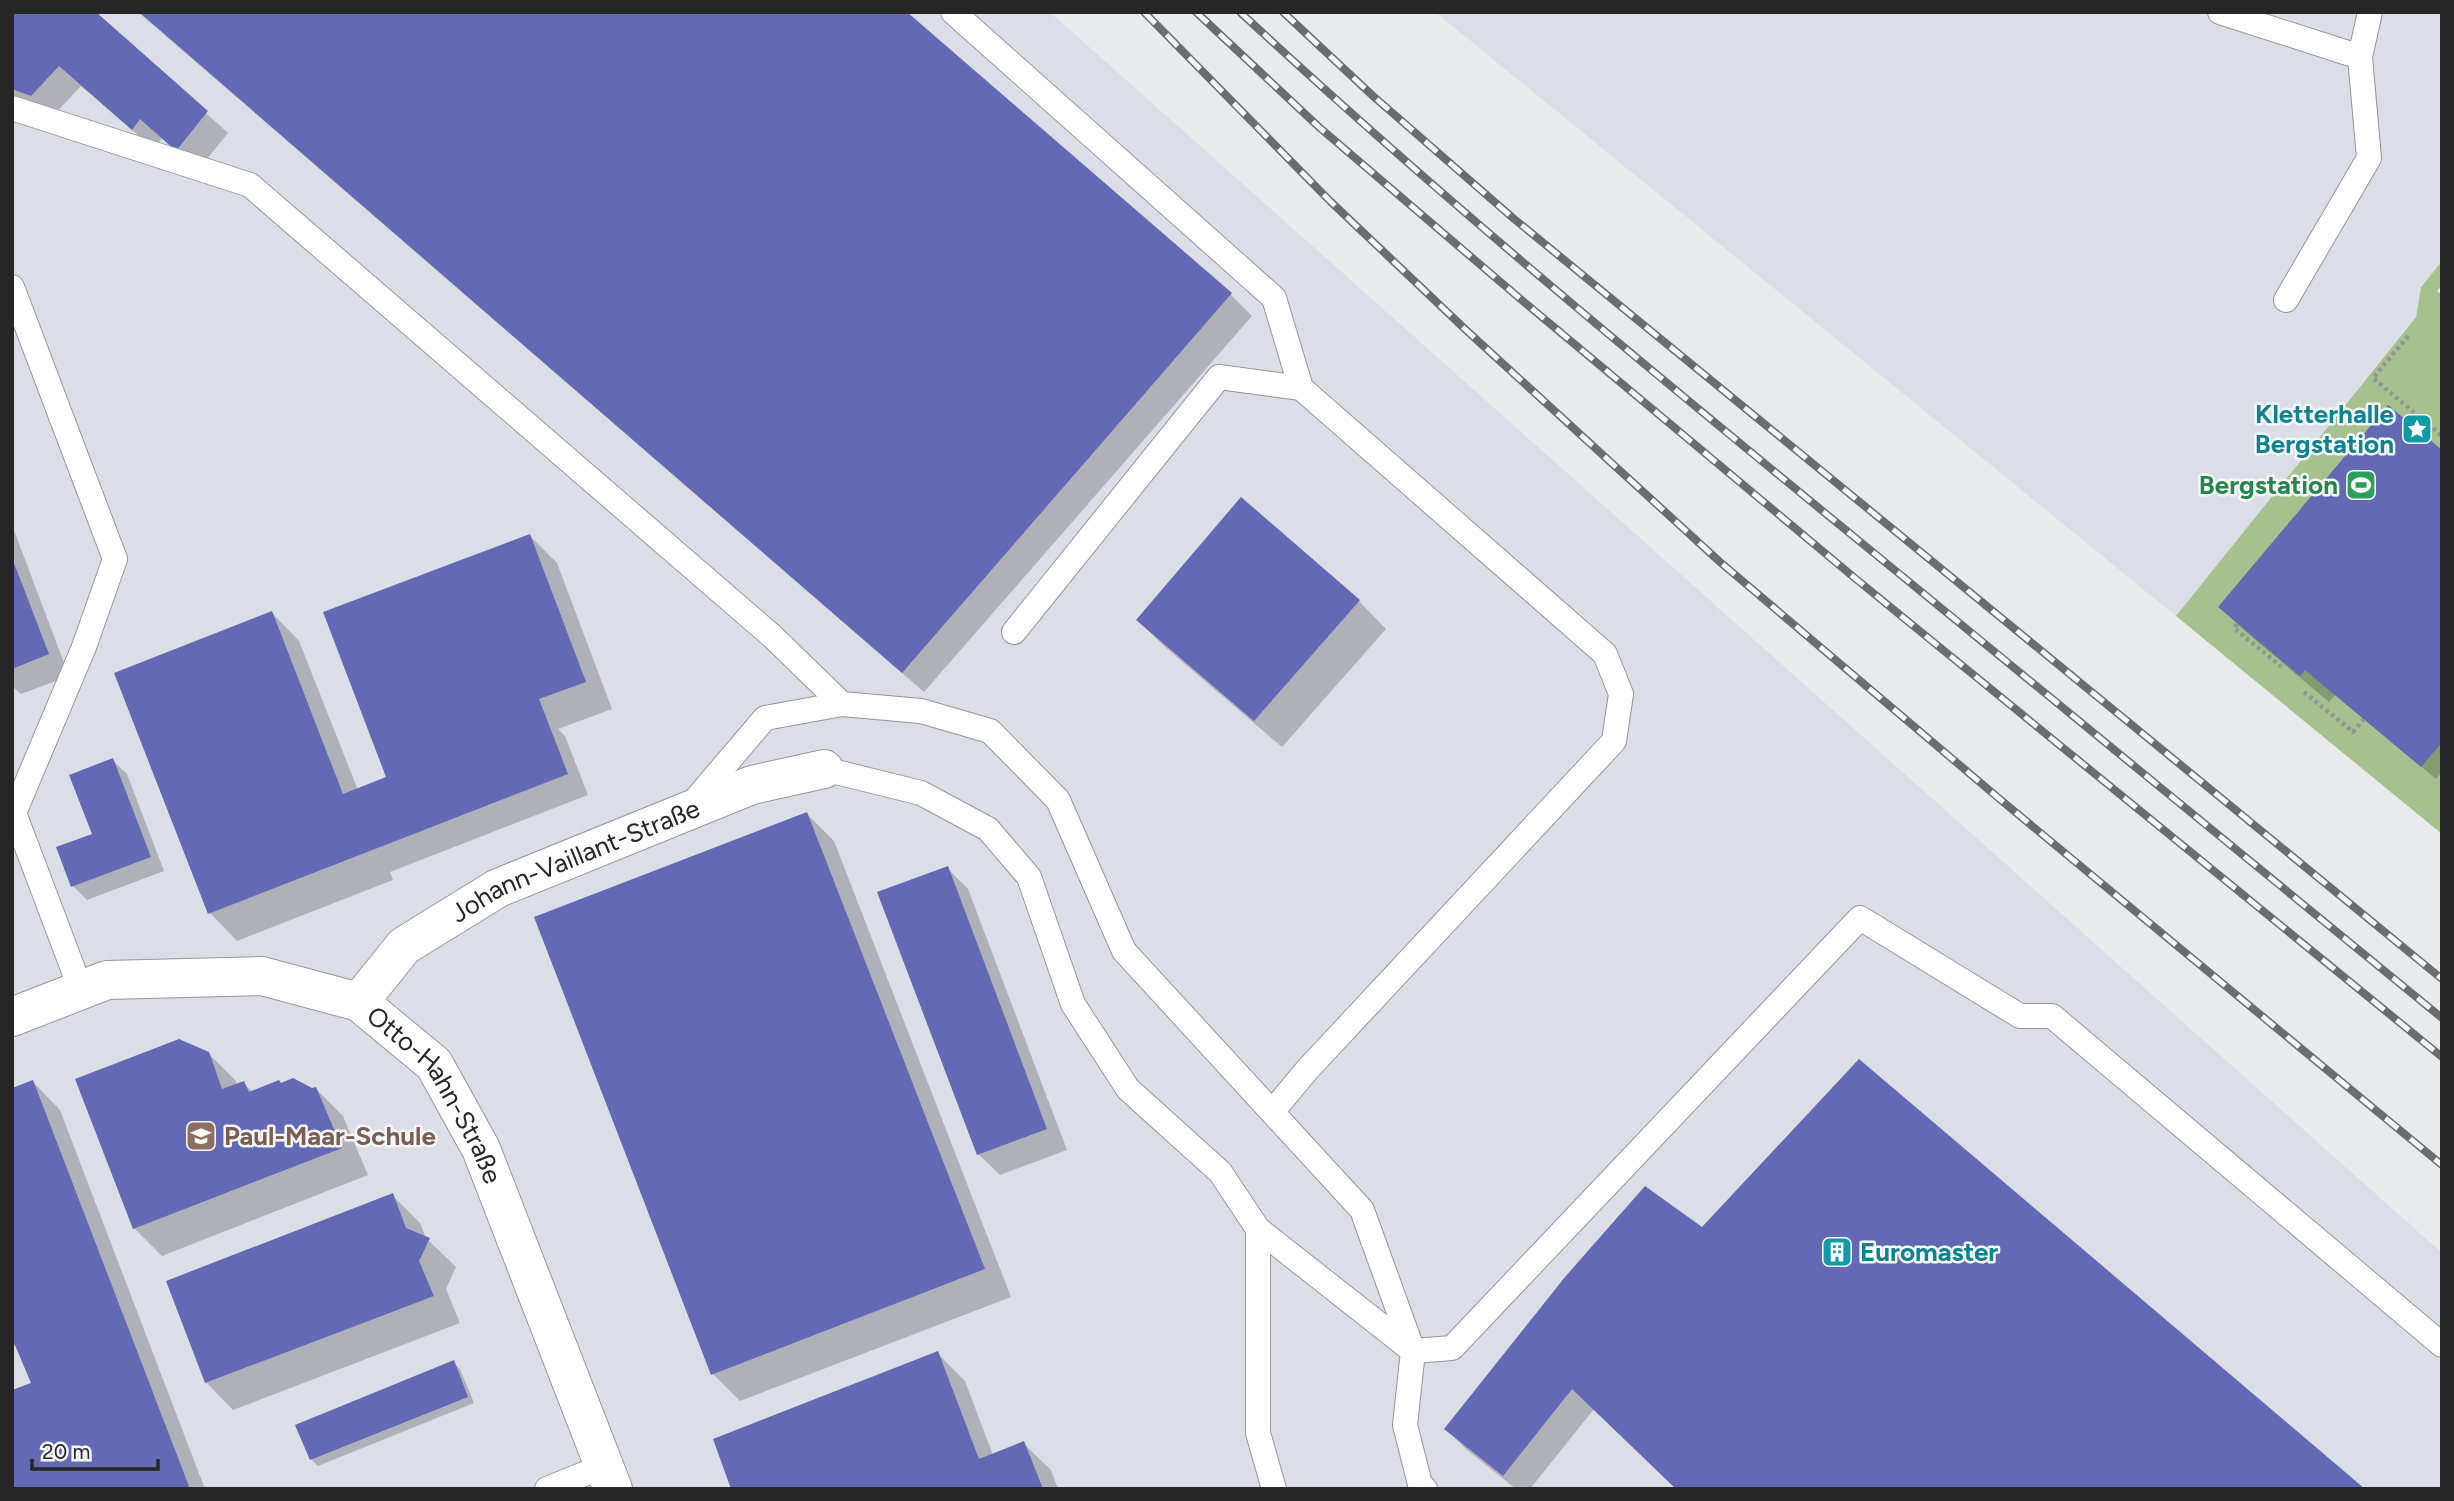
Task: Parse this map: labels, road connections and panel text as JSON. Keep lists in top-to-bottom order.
{
  "streets": {
    "street": ["Johann-Vaillant-Straße", "Otto-Hahn-Straße"]
  },
  "crossings": [
    ["Johann-Vaillant-Straße", "Otto-Hahn-Straße"]
  ],
  "places": {
    "place": ["Kletterhalle Bergstation"],
    "sports": ["Bergstation"],
    "school or university": ["Paul-Maar-Schule"],
    "building": ["Euromaster"]
  },
  "scale_bar": "20 m"
}
